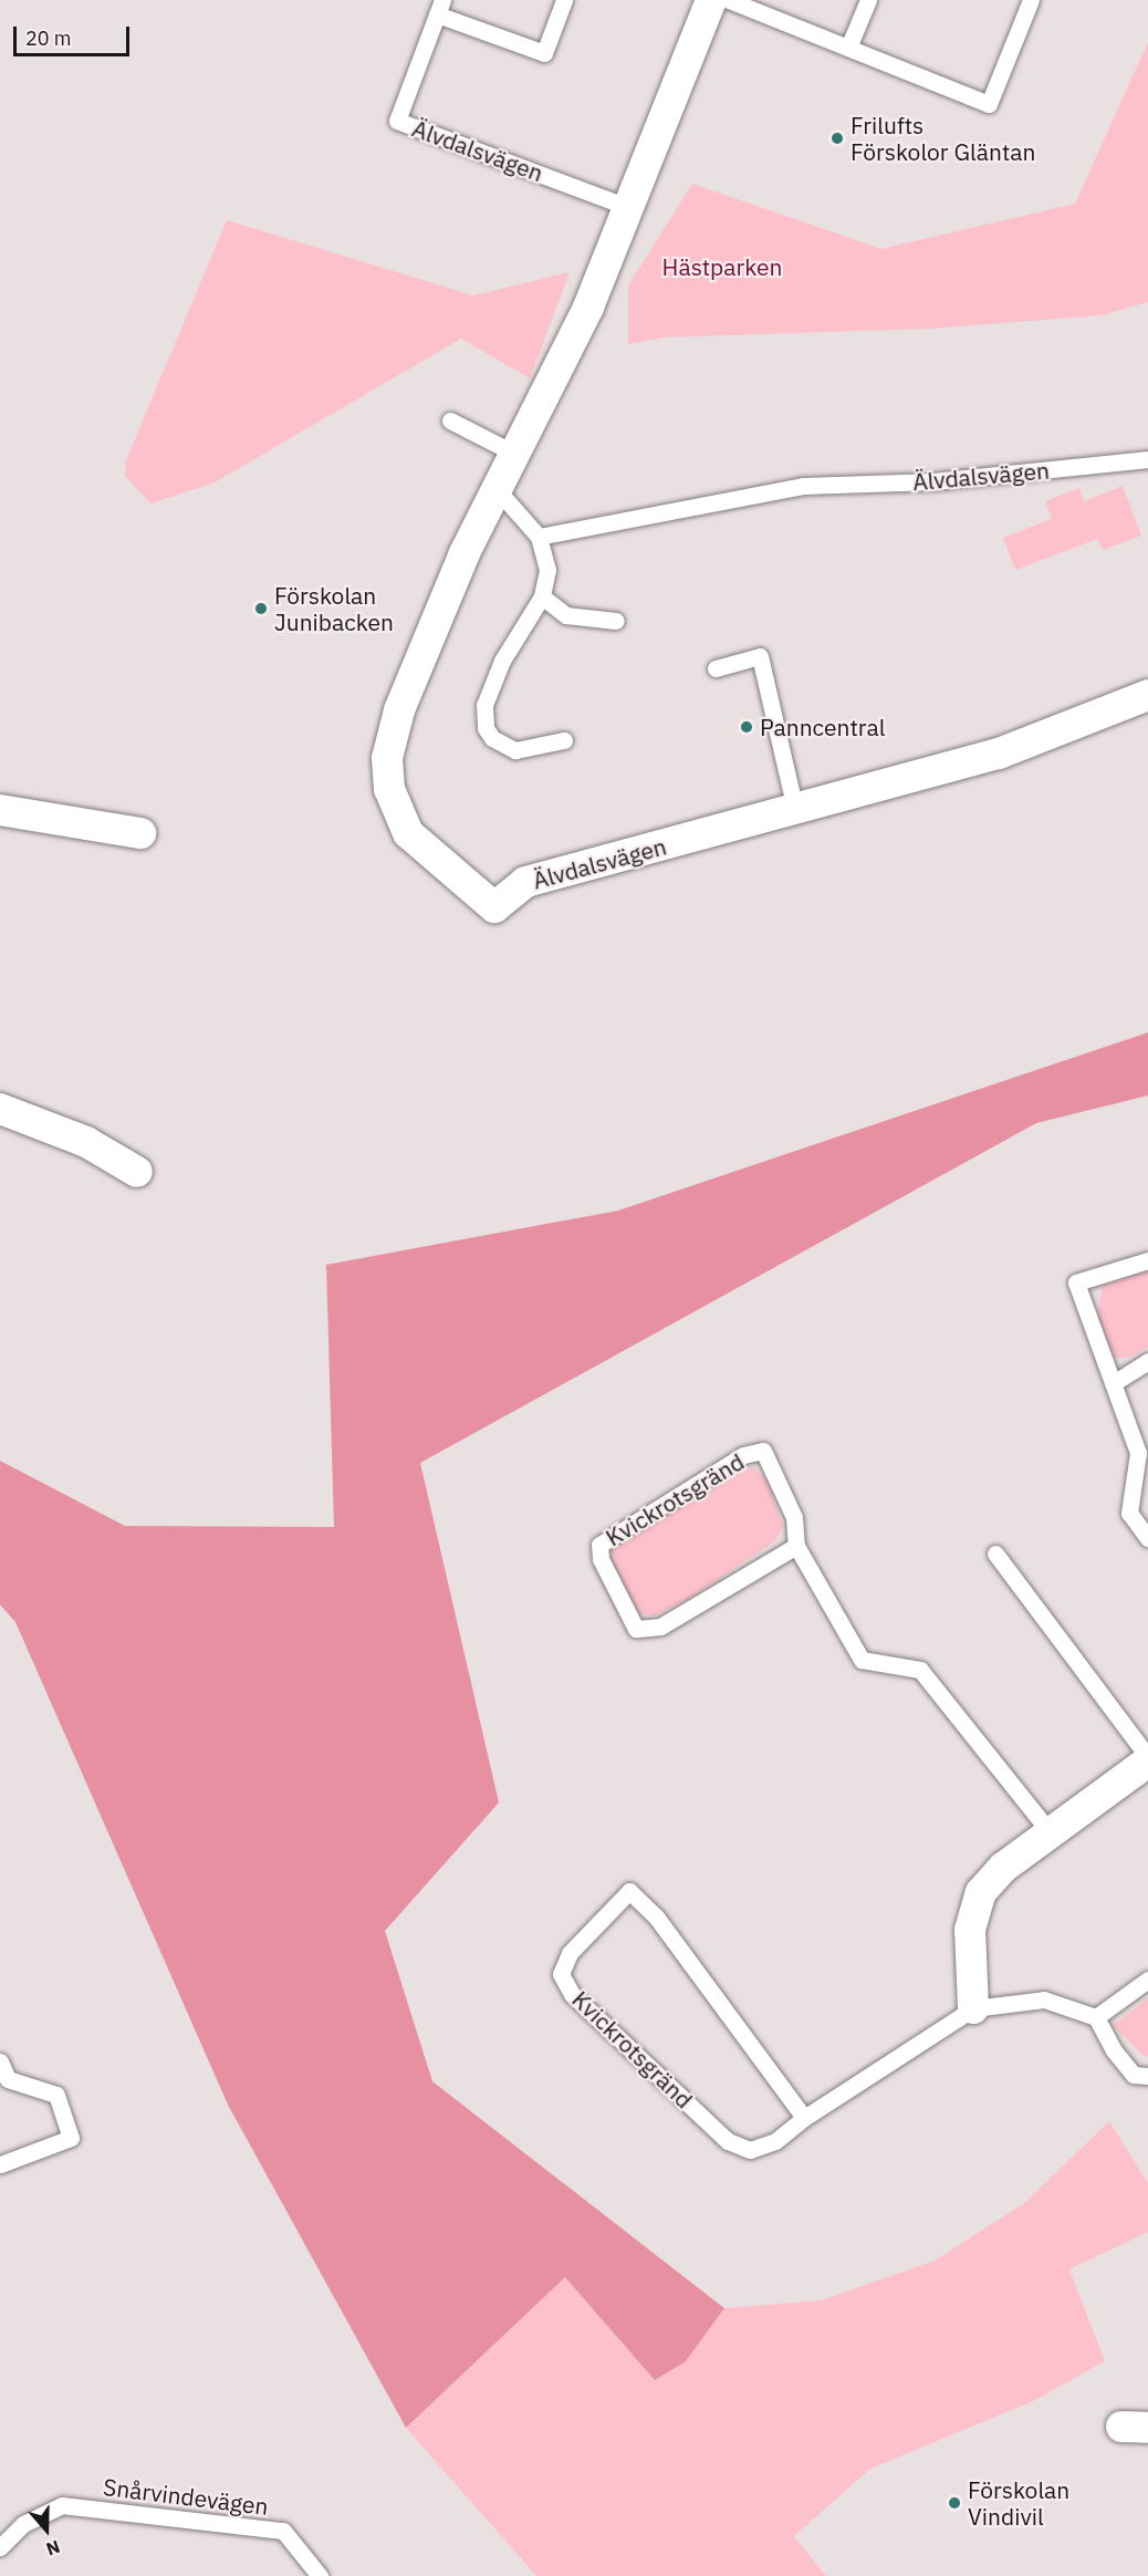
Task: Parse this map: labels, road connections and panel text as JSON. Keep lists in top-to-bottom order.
{
  "streets": {
    "street": ["Älvdalsvägen"],
    "lane": ["Kvickrotsgränd", "Snårvindevägen"]
  },
  "parks": ["Hästparken"],
  "places": [
    "Frilufts Förskolor Gläntan",
    "Förskolan Junibacken",
    "Panncentral",
    "Förskolan Vindivil"
  ],
  "scale_bar": "20 m",
  "north": "bottom"
}
